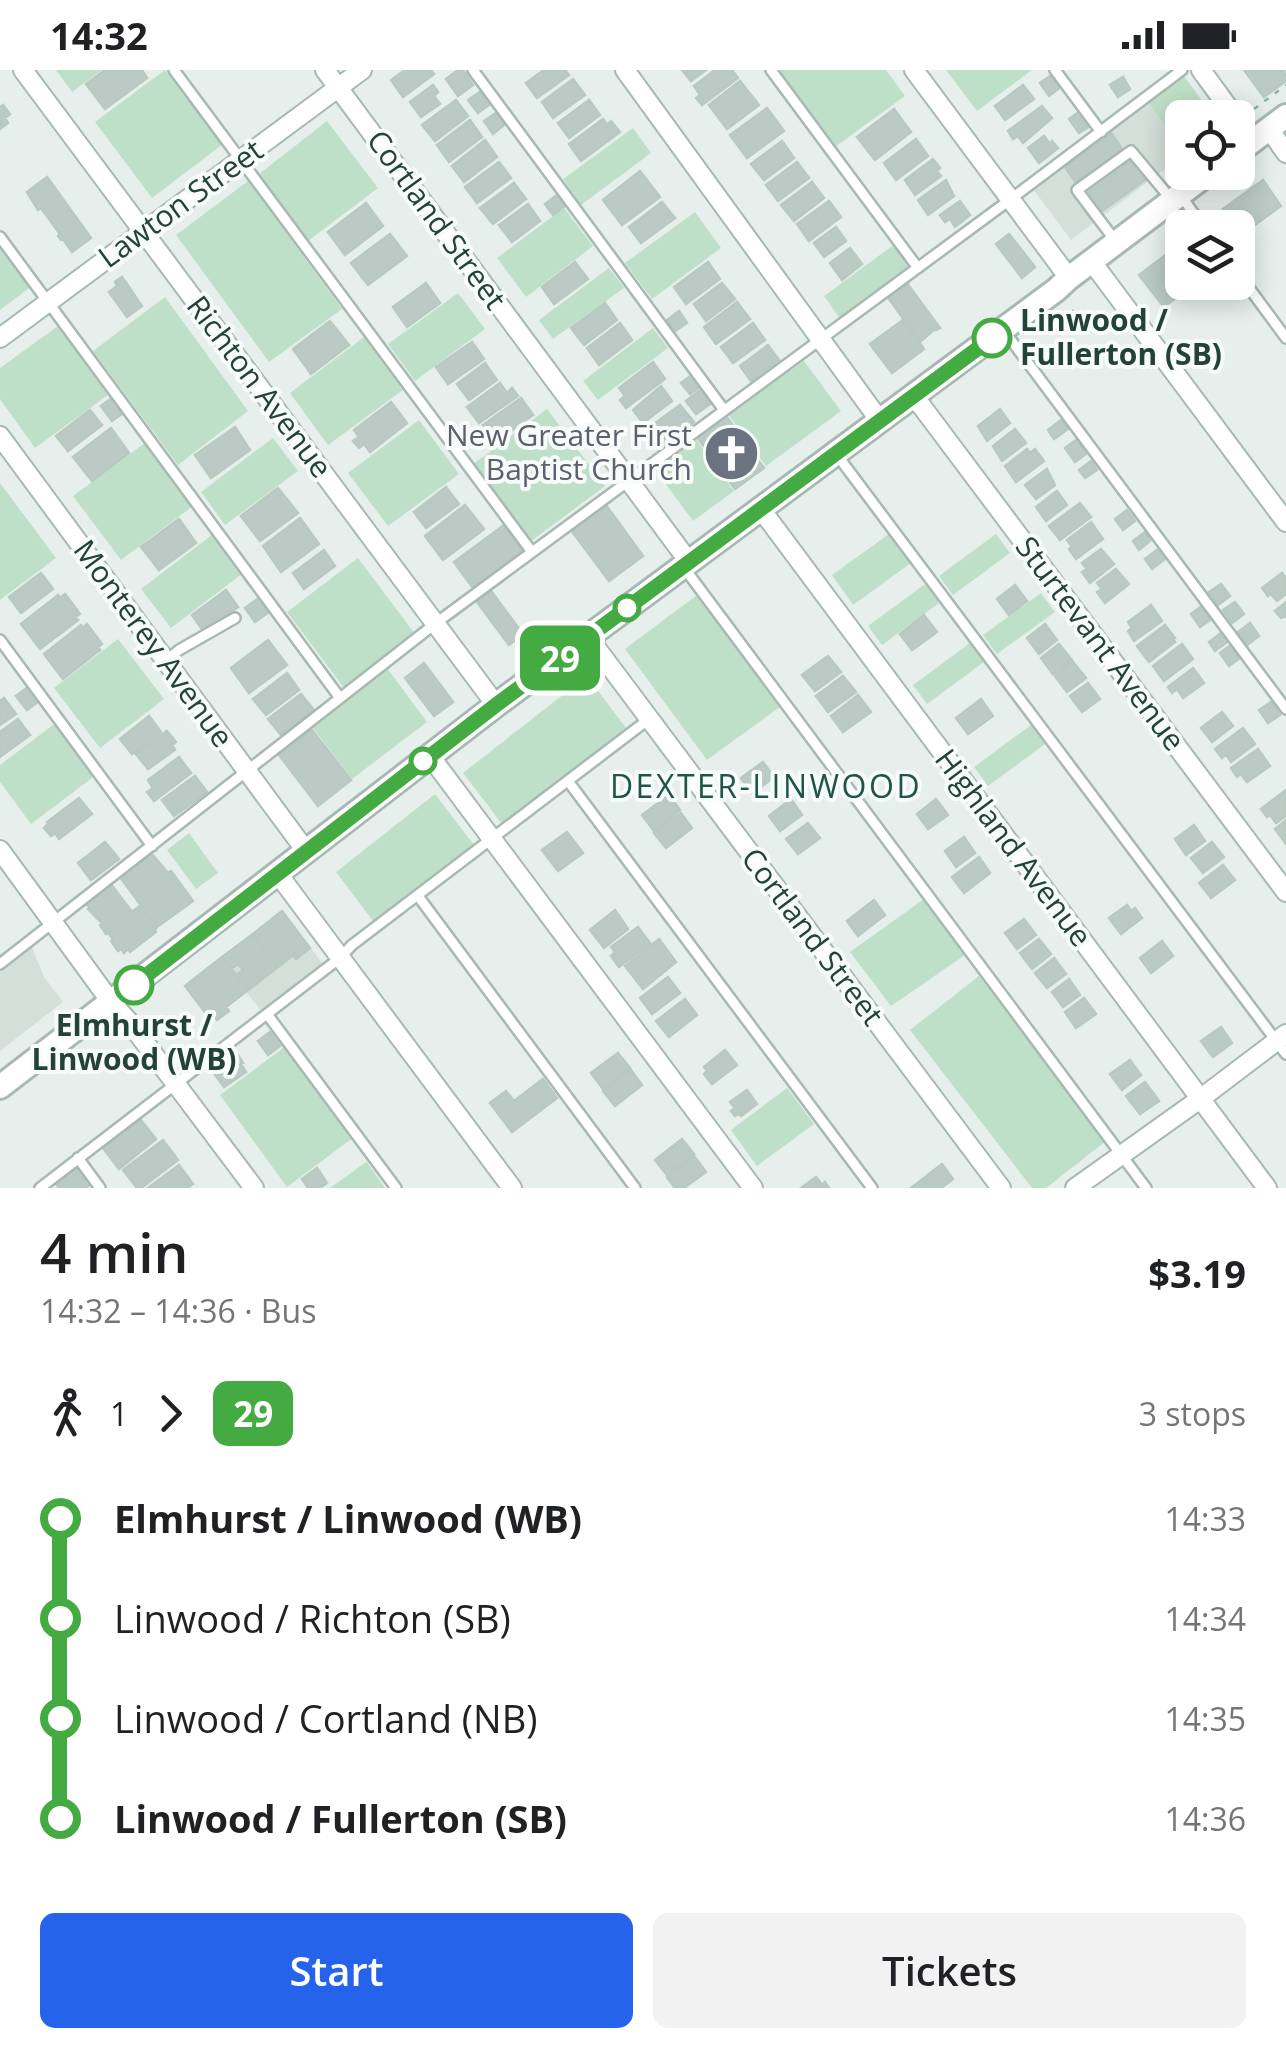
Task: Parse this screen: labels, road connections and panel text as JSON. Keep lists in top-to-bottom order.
{
  "streets": {
    "street": [
      "Lawton Street",
      "Cortland Street",
      "Richton Avenue",
      "Monterey Avenue",
      "Sturtevant Avenue",
      "Highland Avenue"
    ]
  },
  "crossings": [
    ["Lawton Street", "Cortland Street"],
    ["Lawton Street", "Richton Avenue"]
  ],
  "districts": ["DEXTER-LINWOOD"],
  "places": {
    "other": ["Linwood / Fullerton (SB)", "Elmhurst / Linwood (WB)"],
    "church": ["New Greater First Baptist Church"]
  },
  "lines": ["bus line 29"],
  "page": {
    "status": "14:32",
    "on_map": "29",
    "heading": ["4 min", "14:32 – 14:36 · Bus", "$3.19"],
    "legs": ["1", "29", "3 stops"],
    "list": [
      {
        "name": "Elmhurst / Linwood (WB)",
        "value": "14:33"
      },
      {
        "name": "Linwood / Richton (SB)",
        "value": "14:34"
      },
      {
        "name": "Linwood / Cortland (NB)",
        "value": "14:35"
      },
      {
        "name": "Linwood / Fullerton (SB)",
        "value": "14:36"
      }
    ],
    "buttons": ["Start", "Tickets"]
  }
}
